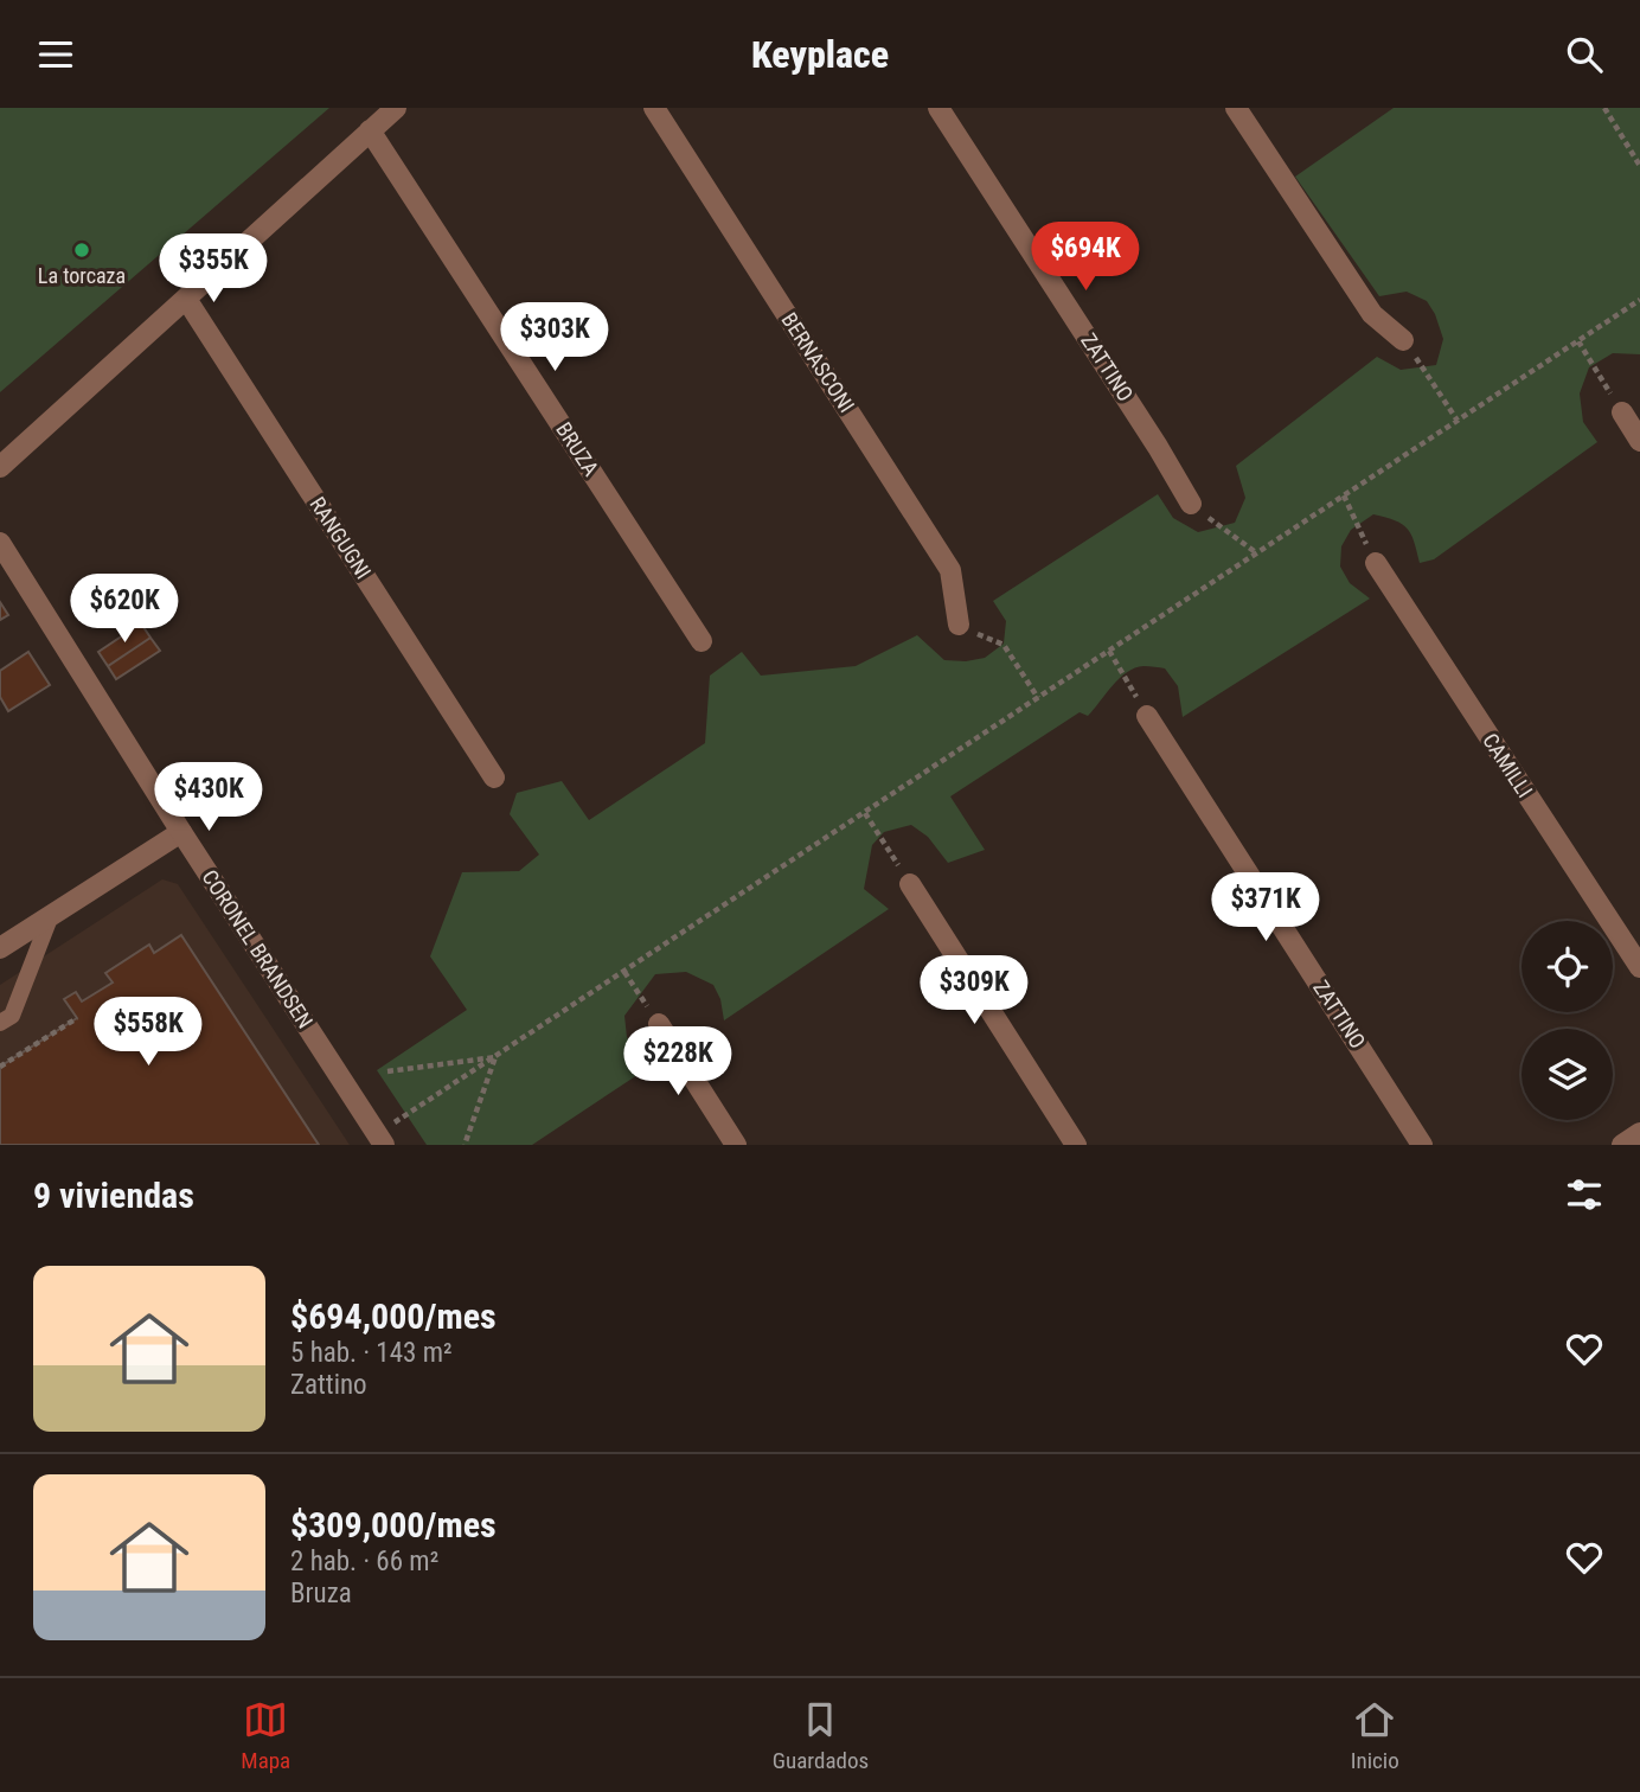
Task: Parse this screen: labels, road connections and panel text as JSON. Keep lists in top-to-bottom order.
{
  "streets": {
    "street": [
      "BERNASCONI",
      "ZATTINO",
      "BRUZA",
      "RANGUGNI",
      "CAMILLI",
      "CORONEL BRANDSEN"
    ]
  },
  "places": ["La torcaza"],
  "page": {
    "header": "Keyplace",
    "price": [
      "$694K",
      "$355K",
      "$303K",
      "$620K",
      "$430K",
      "$371K",
      "$309K",
      "$558K",
      "$228K"
    ],
    "heading": "9 viviendas",
    "list": [
      {
        "name": "$694,000/mes",
        "note": "5 hab. · 143 m² · Zattino"
      },
      {
        "name": "$309,000/mes",
        "note": "2 hab. · 66 m² · Bruza"
      }
    ],
    "tabs": ["Mapa", "Guardados", "Inicio"]
  }
}
